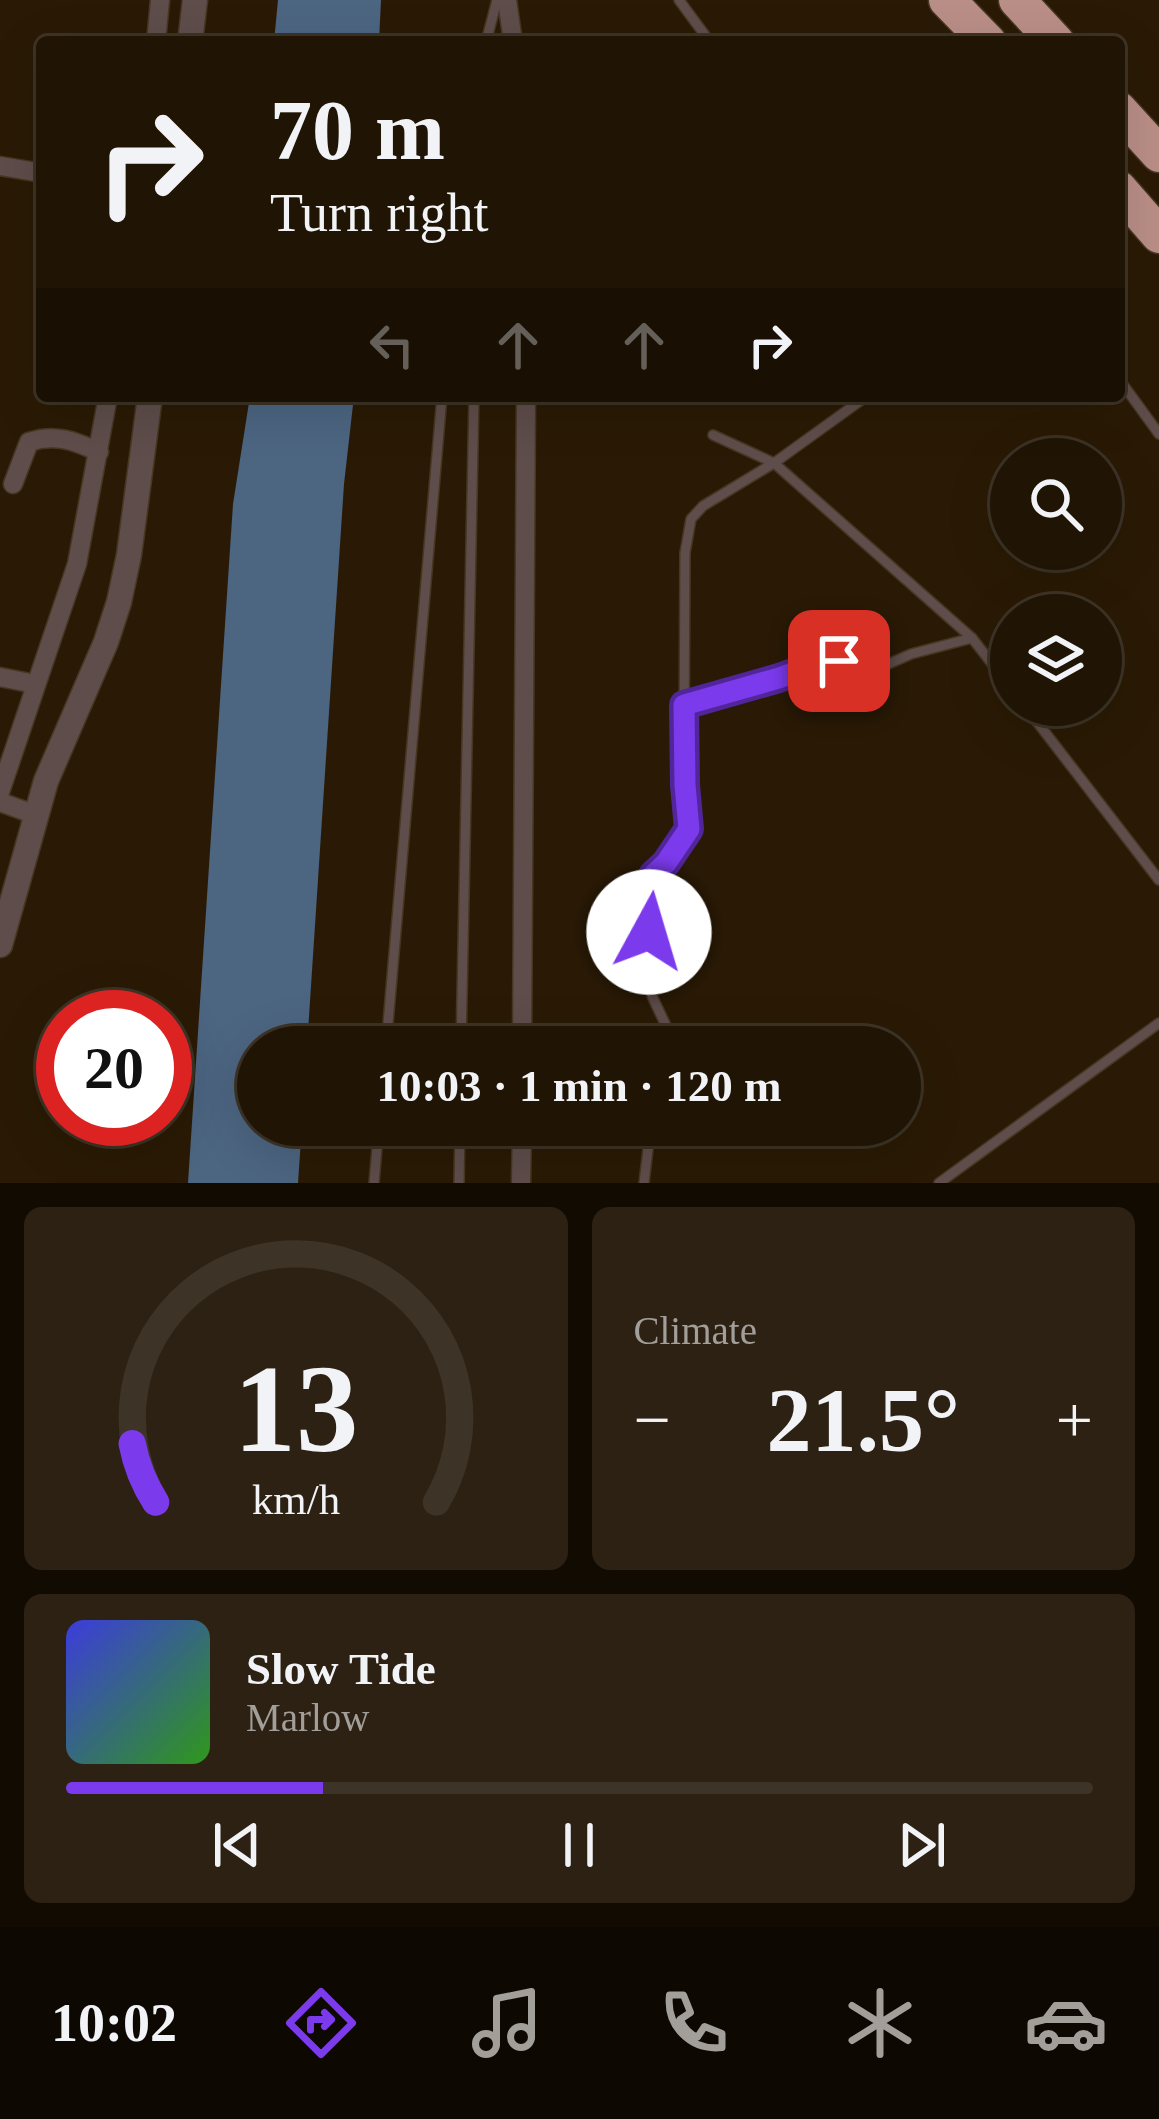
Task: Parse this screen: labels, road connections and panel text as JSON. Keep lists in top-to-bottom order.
{
  "page": {
    "turn": ["70 m", "Turn right"],
    "limit": "20",
    "trip": "10:03 · 1 min · 120 m",
    "tile": "Climate",
    "heat": ["−", "21.5°", "+"],
    "song": ["Slow Tide", "Marlow"],
    "tabs": "10:02",
    "gauge": ["13", "km/h"]
  }
}
